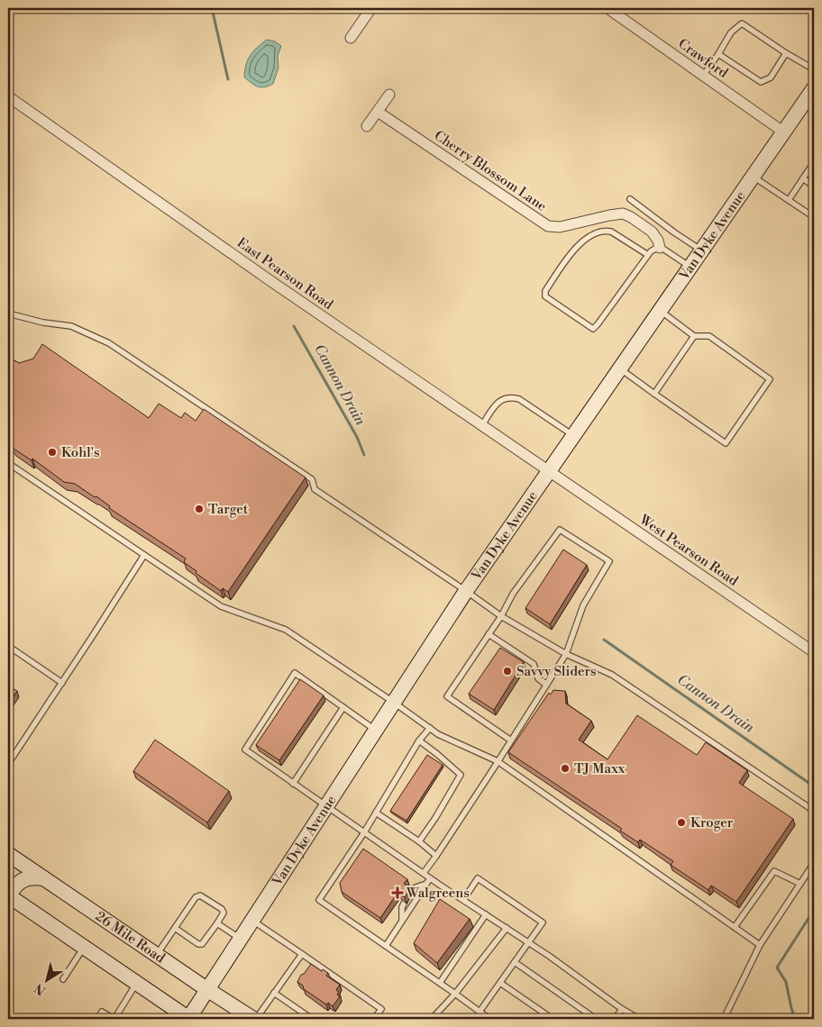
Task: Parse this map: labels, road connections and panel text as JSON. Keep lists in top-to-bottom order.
{
  "streets": {
    "main road": ["Van Dyke Avenue", "26 Mile Road"],
    "street": [
      "Crawford",
      "Cherry Blossom Lane",
      "East Pearson Road",
      "West Pearson Road"
    ]
  },
  "crossings": [
    ["Crawford", "Van Dyke Avenue"],
    ["Van Dyke Avenue", "East Pearson Road"],
    ["Van Dyke Avenue", "West Pearson Road"],
    ["Van Dyke Avenue", "26 Mile Road"],
    ["East Pearson Road", "West Pearson Road"]
  ],
  "water": ["Cannon Drain"],
  "places": {
    "other": [
      "Kohl's",
      "Target",
      "Savvy Sliders",
      "TJ Maxx",
      "Kroger"
    ],
    "health": ["Walgreens"]
  },
  "north": "bottom left"
}
